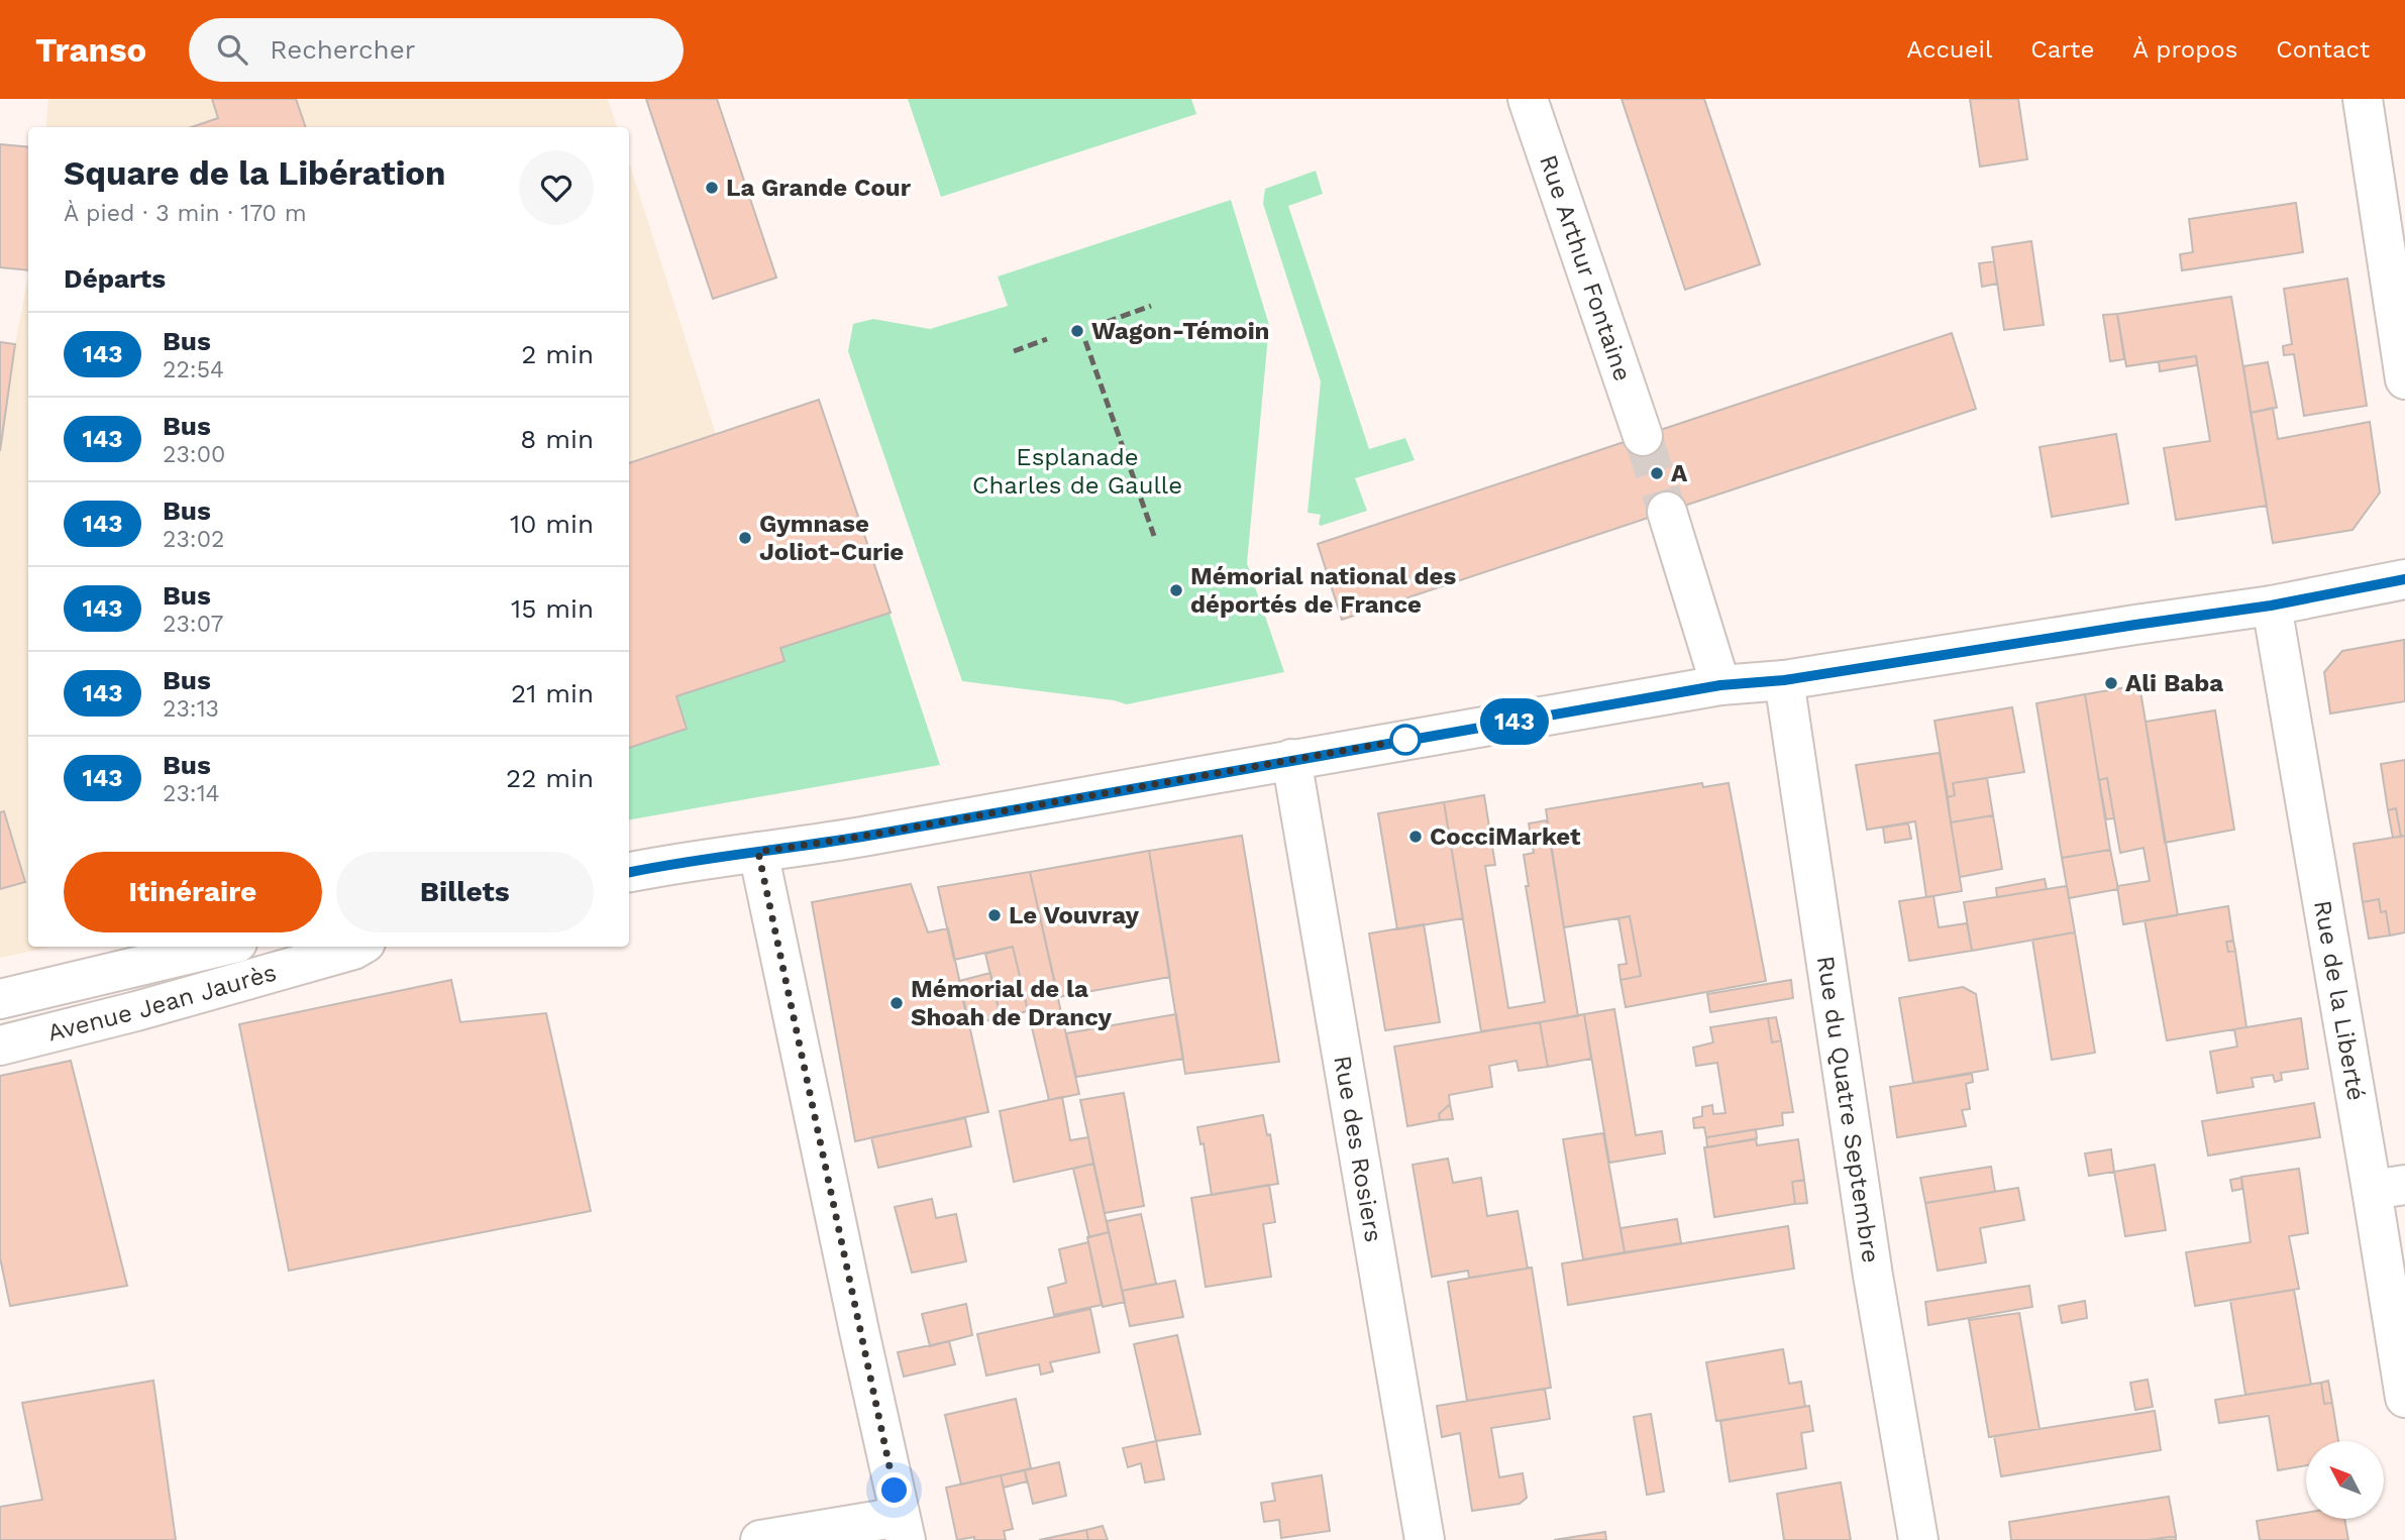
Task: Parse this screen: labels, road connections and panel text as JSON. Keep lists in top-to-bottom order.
{
  "streets": {
    "street": [
      "Rue Arthur Fontaine",
      "Rue de la Liberté",
      "Avenue Jean Jaurès",
      "Rue du Quatre Septembre",
      "Rue des Rosiers"
    ]
  },
  "parks": ["Esplanade Charles de Gaulle"],
  "places": [
    "La Grande Cour",
    "Wagon-Témoin",
    "A",
    "Gymnase Joliot-Curie",
    "Mémorial national des déportés de France",
    "Ali Baba",
    "CocciMarket",
    "Le Vouvray",
    "Mémorial de la Shoah de Drancy"
  ],
  "lines": ["bus line 143"],
  "north": "top left",
  "page": {
    "header": "Transo",
    "search": "Rechercher",
    "nav": [
      "Accueil",
      "Carte",
      "À propos",
      "Contact"
    ],
    "on_map": "143",
    "heading": [
      ["Square de la Libération", "À pied · 3 min · 170 m"],
      "Départs"
    ],
    "list": [
      {
        "mark": "143",
        "name": "Bus",
        "note": "22:54",
        "value": "2 min"
      },
      {
        "mark": "143",
        "name": "Bus",
        "note": "23:00",
        "value": "8 min"
      },
      {
        "mark": "143",
        "name": "Bus",
        "note": "23:02",
        "value": "10 min"
      },
      {
        "mark": "143",
        "name": "Bus",
        "note": "23:07",
        "value": "15 min"
      },
      {
        "mark": "143",
        "name": "Bus",
        "note": "23:13",
        "value": "21 min"
      },
      {
        "mark": "143",
        "name": "Bus",
        "note": "23:14",
        "value": "22 min"
      }
    ],
    "buttons": ["Itinéraire", "Billets"]
  }
}
